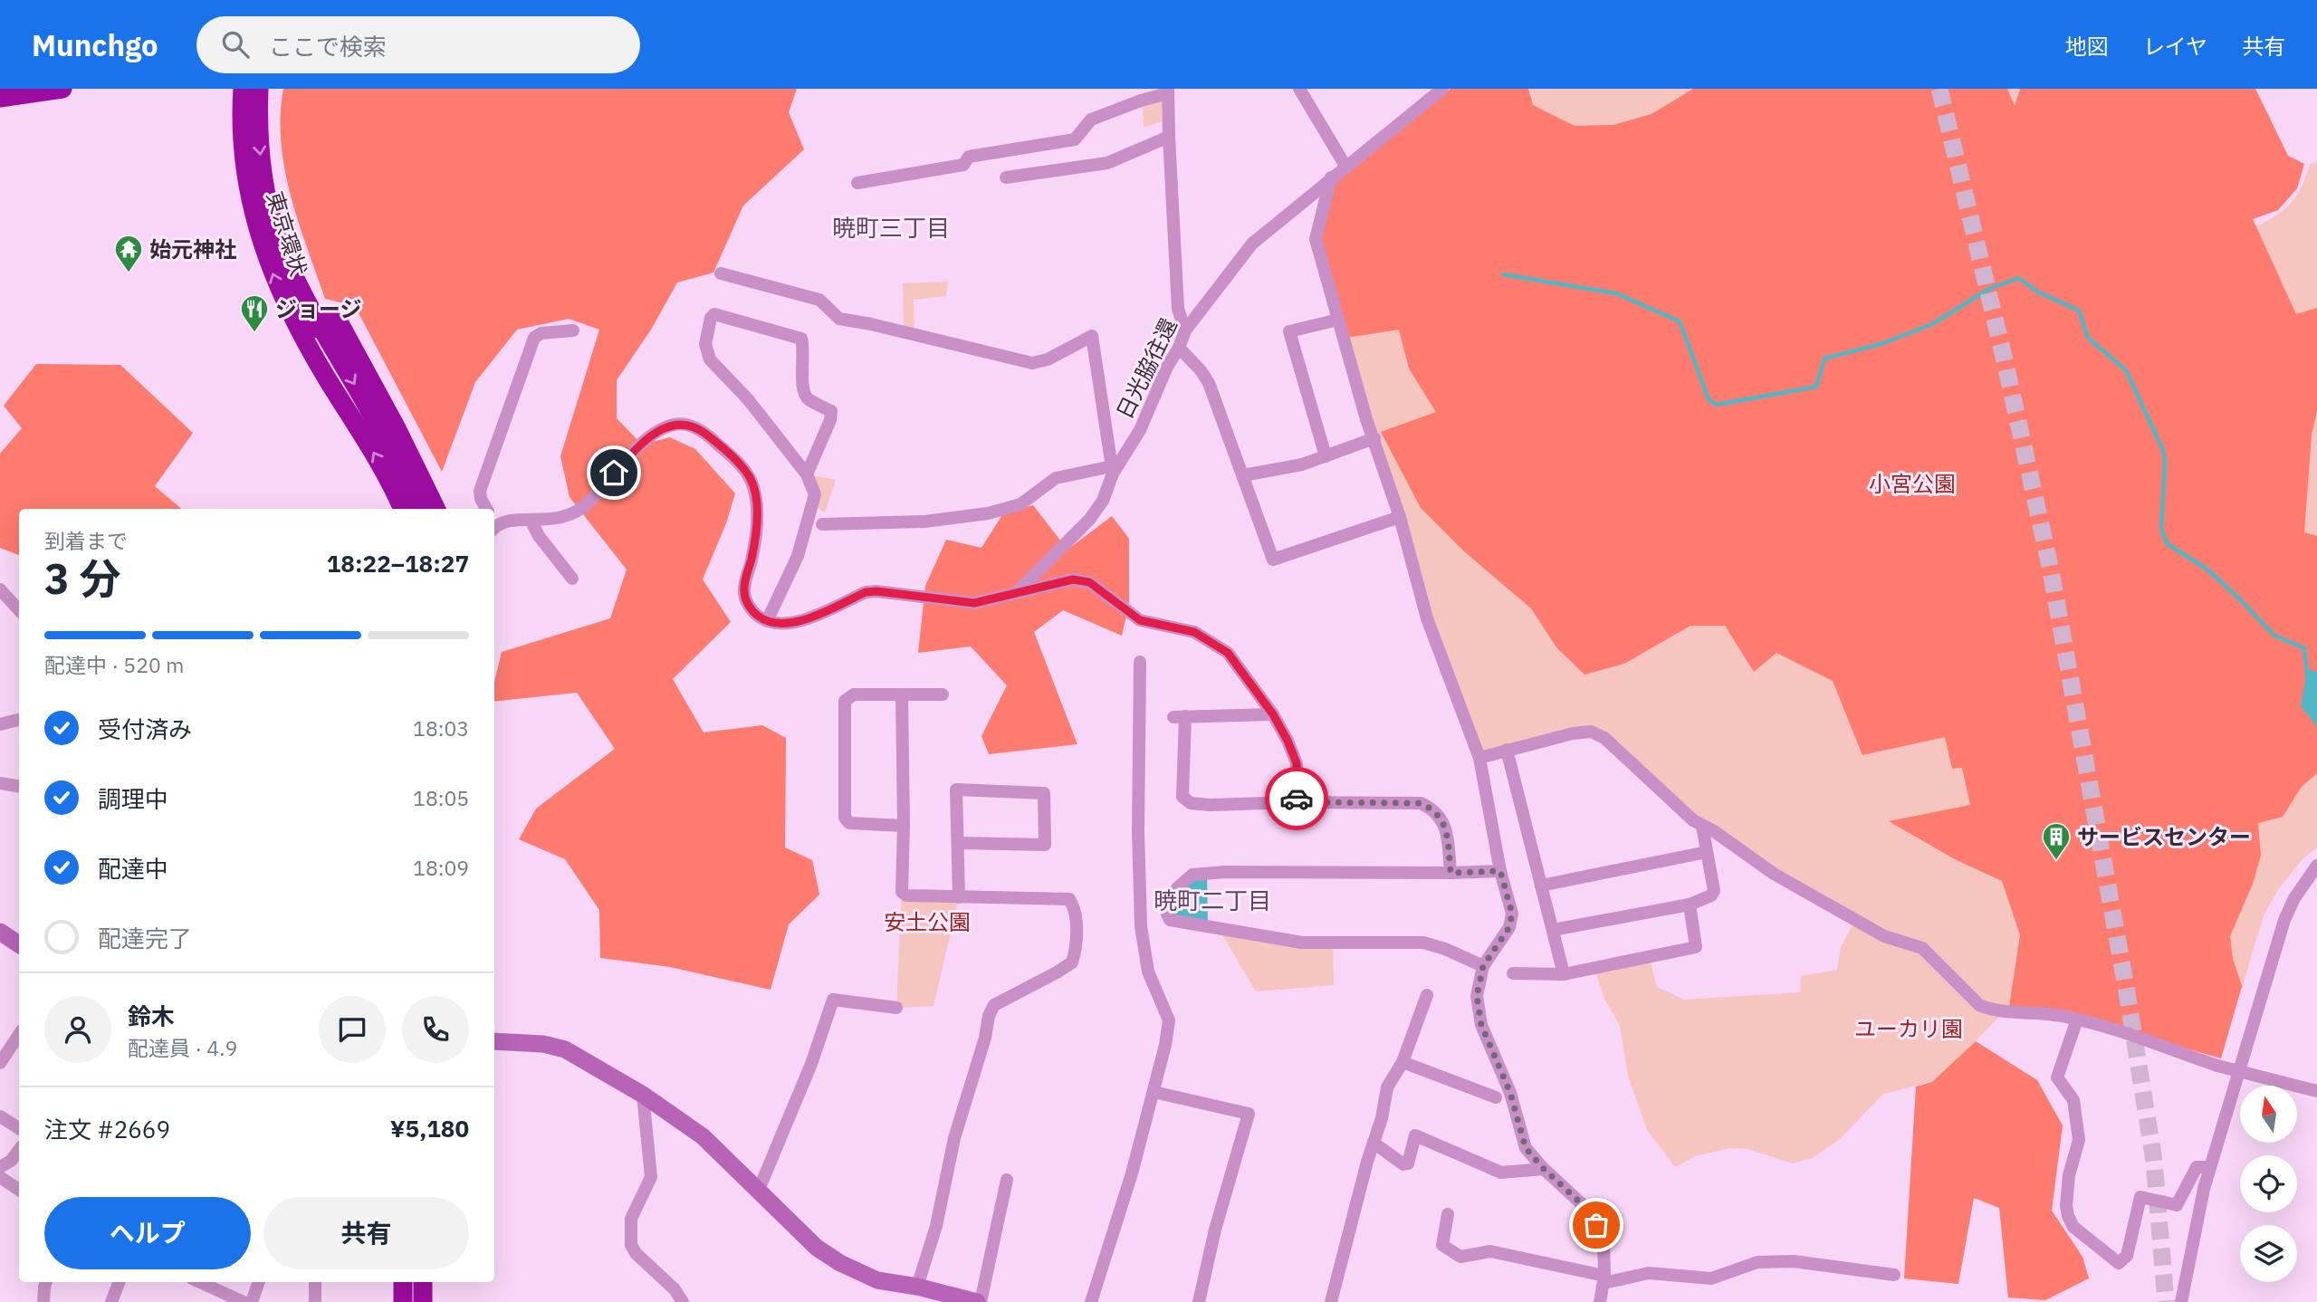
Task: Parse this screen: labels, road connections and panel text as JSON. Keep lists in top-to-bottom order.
{
  "streets": {
    "highway": ["東京環状"],
    "street": ["日光脇往還"]
  },
  "districts": ["暁町三丁目", "暁町二丁目"],
  "parks": ["小宮公園", "安土公園", "ユーカリ園"],
  "places": {
    "temple": ["始元神社"],
    "restaurant": ["ジョージ"],
    "building": ["サービスセンター"]
  },
  "north": "top",
  "page": {
    "header": "Munchgo",
    "search": "ここで検索",
    "nav": ["地図", "レイヤ", "共有"],
    "heading": ["3 分", "到着まで", "18:22–18:27"],
    "panel": [
      "鈴木",
      "配達員 · 4.9",
      "注文 #2669",
      "¥5,180"
    ],
    "bar": "配達中 · 520 m",
    "list": [
      ["受付済み", "18:03"],
      ["調理中", "18:05"],
      ["配達中", "18:09"],
      "配達完了"
    ],
    "buttons": ["ヘルプ", "共有"]
  }
}
